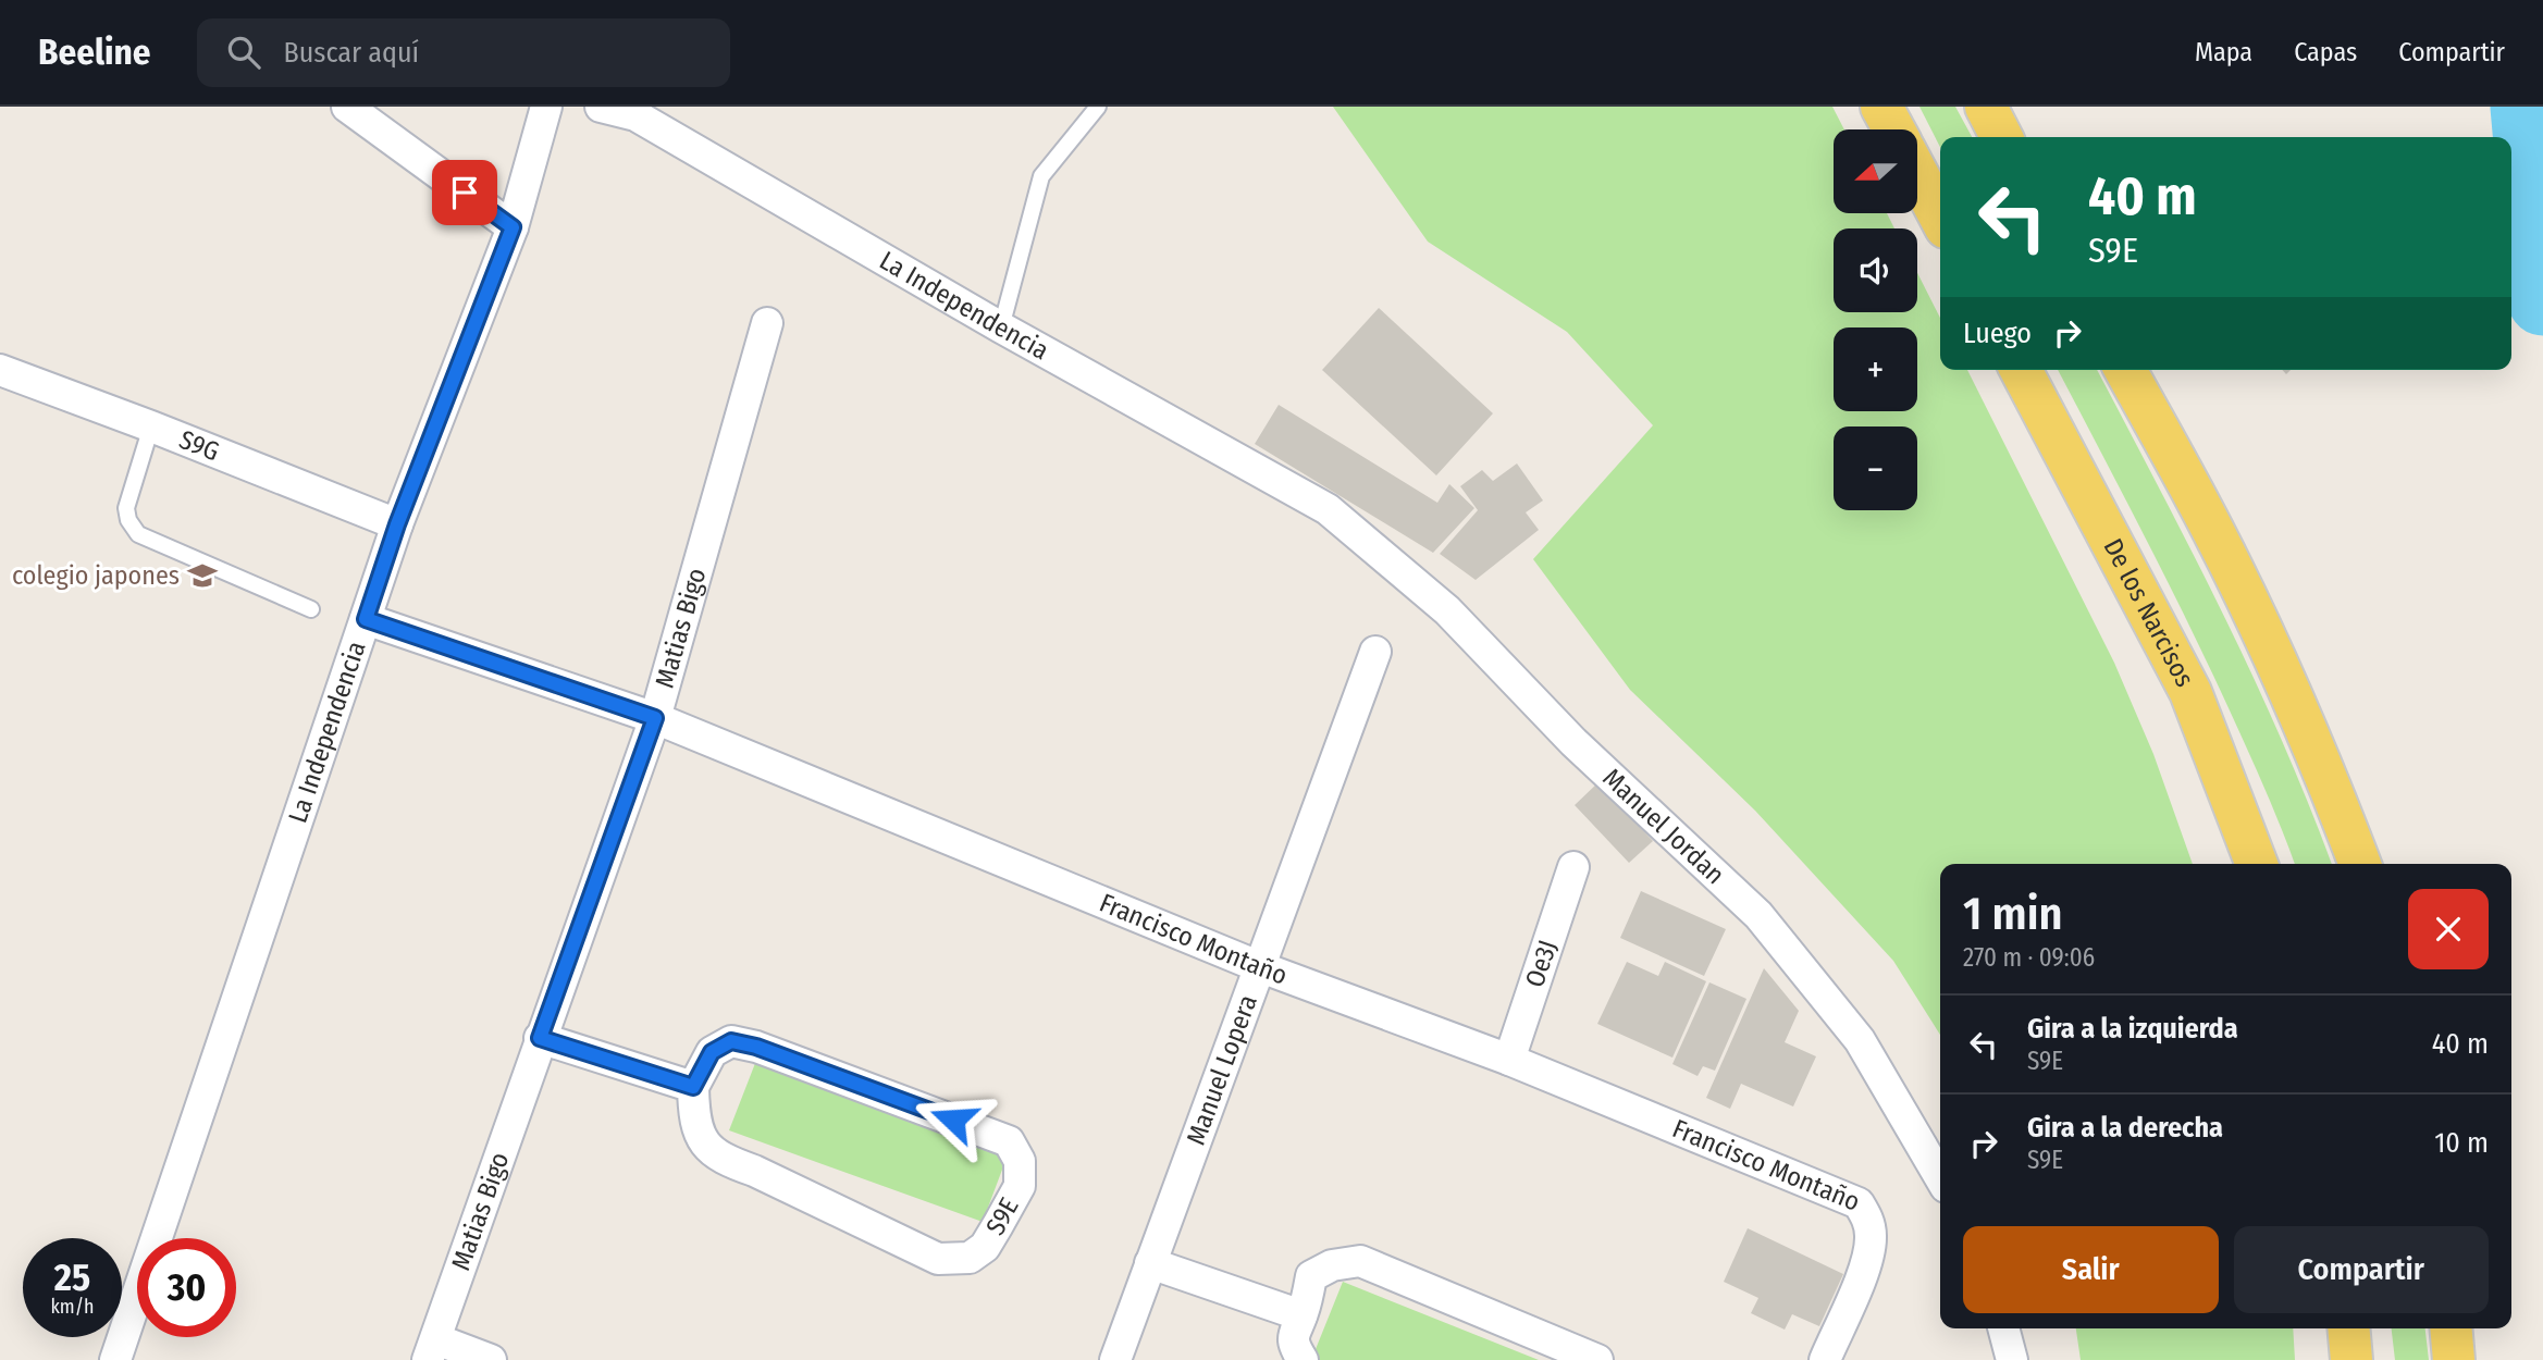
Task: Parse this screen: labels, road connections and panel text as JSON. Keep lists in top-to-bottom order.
{
  "streets": {
    "main road": ["De los Narcisos"],
    "street": [
      "La Independencia",
      "S9G",
      "Matias Bigo",
      "Manuel Jordan",
      "Francisco Montaño",
      "Oe3J",
      "Manuel Lopera",
      "S9E"
    ]
  },
  "crossings": [
    ["La Independencia", "S9G"],
    ["La Independencia", "Manuel Jordan"],
    ["La Independencia", "Francisco Montaño"],
    ["Matias Bigo", "Francisco Montaño"],
    ["Francisco Montaño", "Oe3J"],
    ["Francisco Montaño", "Manuel Lopera"]
  ],
  "places": {
    "school or university": ["colegio japones"]
  },
  "north": "left",
  "page": {
    "header": "Beeline",
    "search": "Buscar aquí",
    "nav": ["Mapa", "Capas", "Compartir"],
    "map_buttons": ["+", "−"],
    "turn": ["40 m", "S9E"],
    "then": "Luego",
    "heading": ["1 min", "270 m · 09:06"],
    "list": [
      {
        "name": "Gira a la izquierda",
        "note": "S9E",
        "value": "40 m"
      },
      {
        "name": "Gira a la derecha",
        "note": "S9E",
        "value": "10 m"
      }
    ],
    "buttons": ["Salir", "Compartir"],
    "speed": "25 km/h",
    "limit": "30"
  }
}
